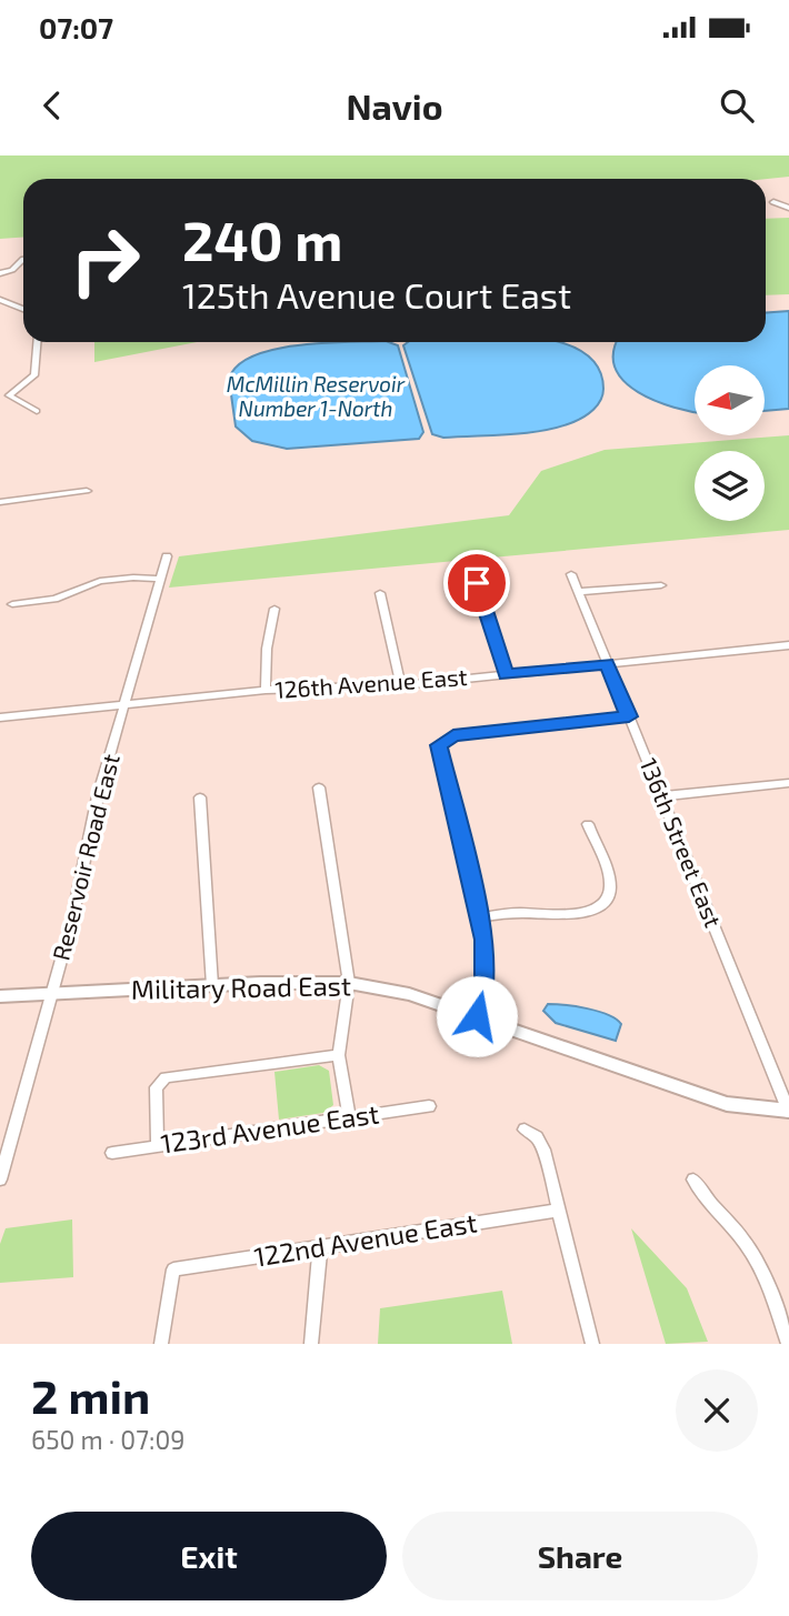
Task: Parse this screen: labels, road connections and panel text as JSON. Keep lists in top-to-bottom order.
{
  "streets": {
    "main road": ["Military Road East"],
    "street": [
      "126th Avenue East",
      "136th Street East",
      "Reservoir Road East",
      "123rd Avenue East",
      "122nd Avenue East"
    ]
  },
  "crossings": [
    ["126th Avenue East", "136th Street East"],
    ["126th Avenue East", "Reservoir Road East"],
    ["136th Street East", "Military Road East"],
    ["Reservoir Road East", "Military Road East"]
  ],
  "water": ["McMillin Reservoir Number 1-North"],
  "north": "left",
  "page": {
    "status": "07:07",
    "header": "Navio",
    "turn": ["240 m", "125th Avenue Court East"],
    "heading": ["2 min", "650 m · 07:09"],
    "buttons": ["Exit", "Share"]
  }
}
